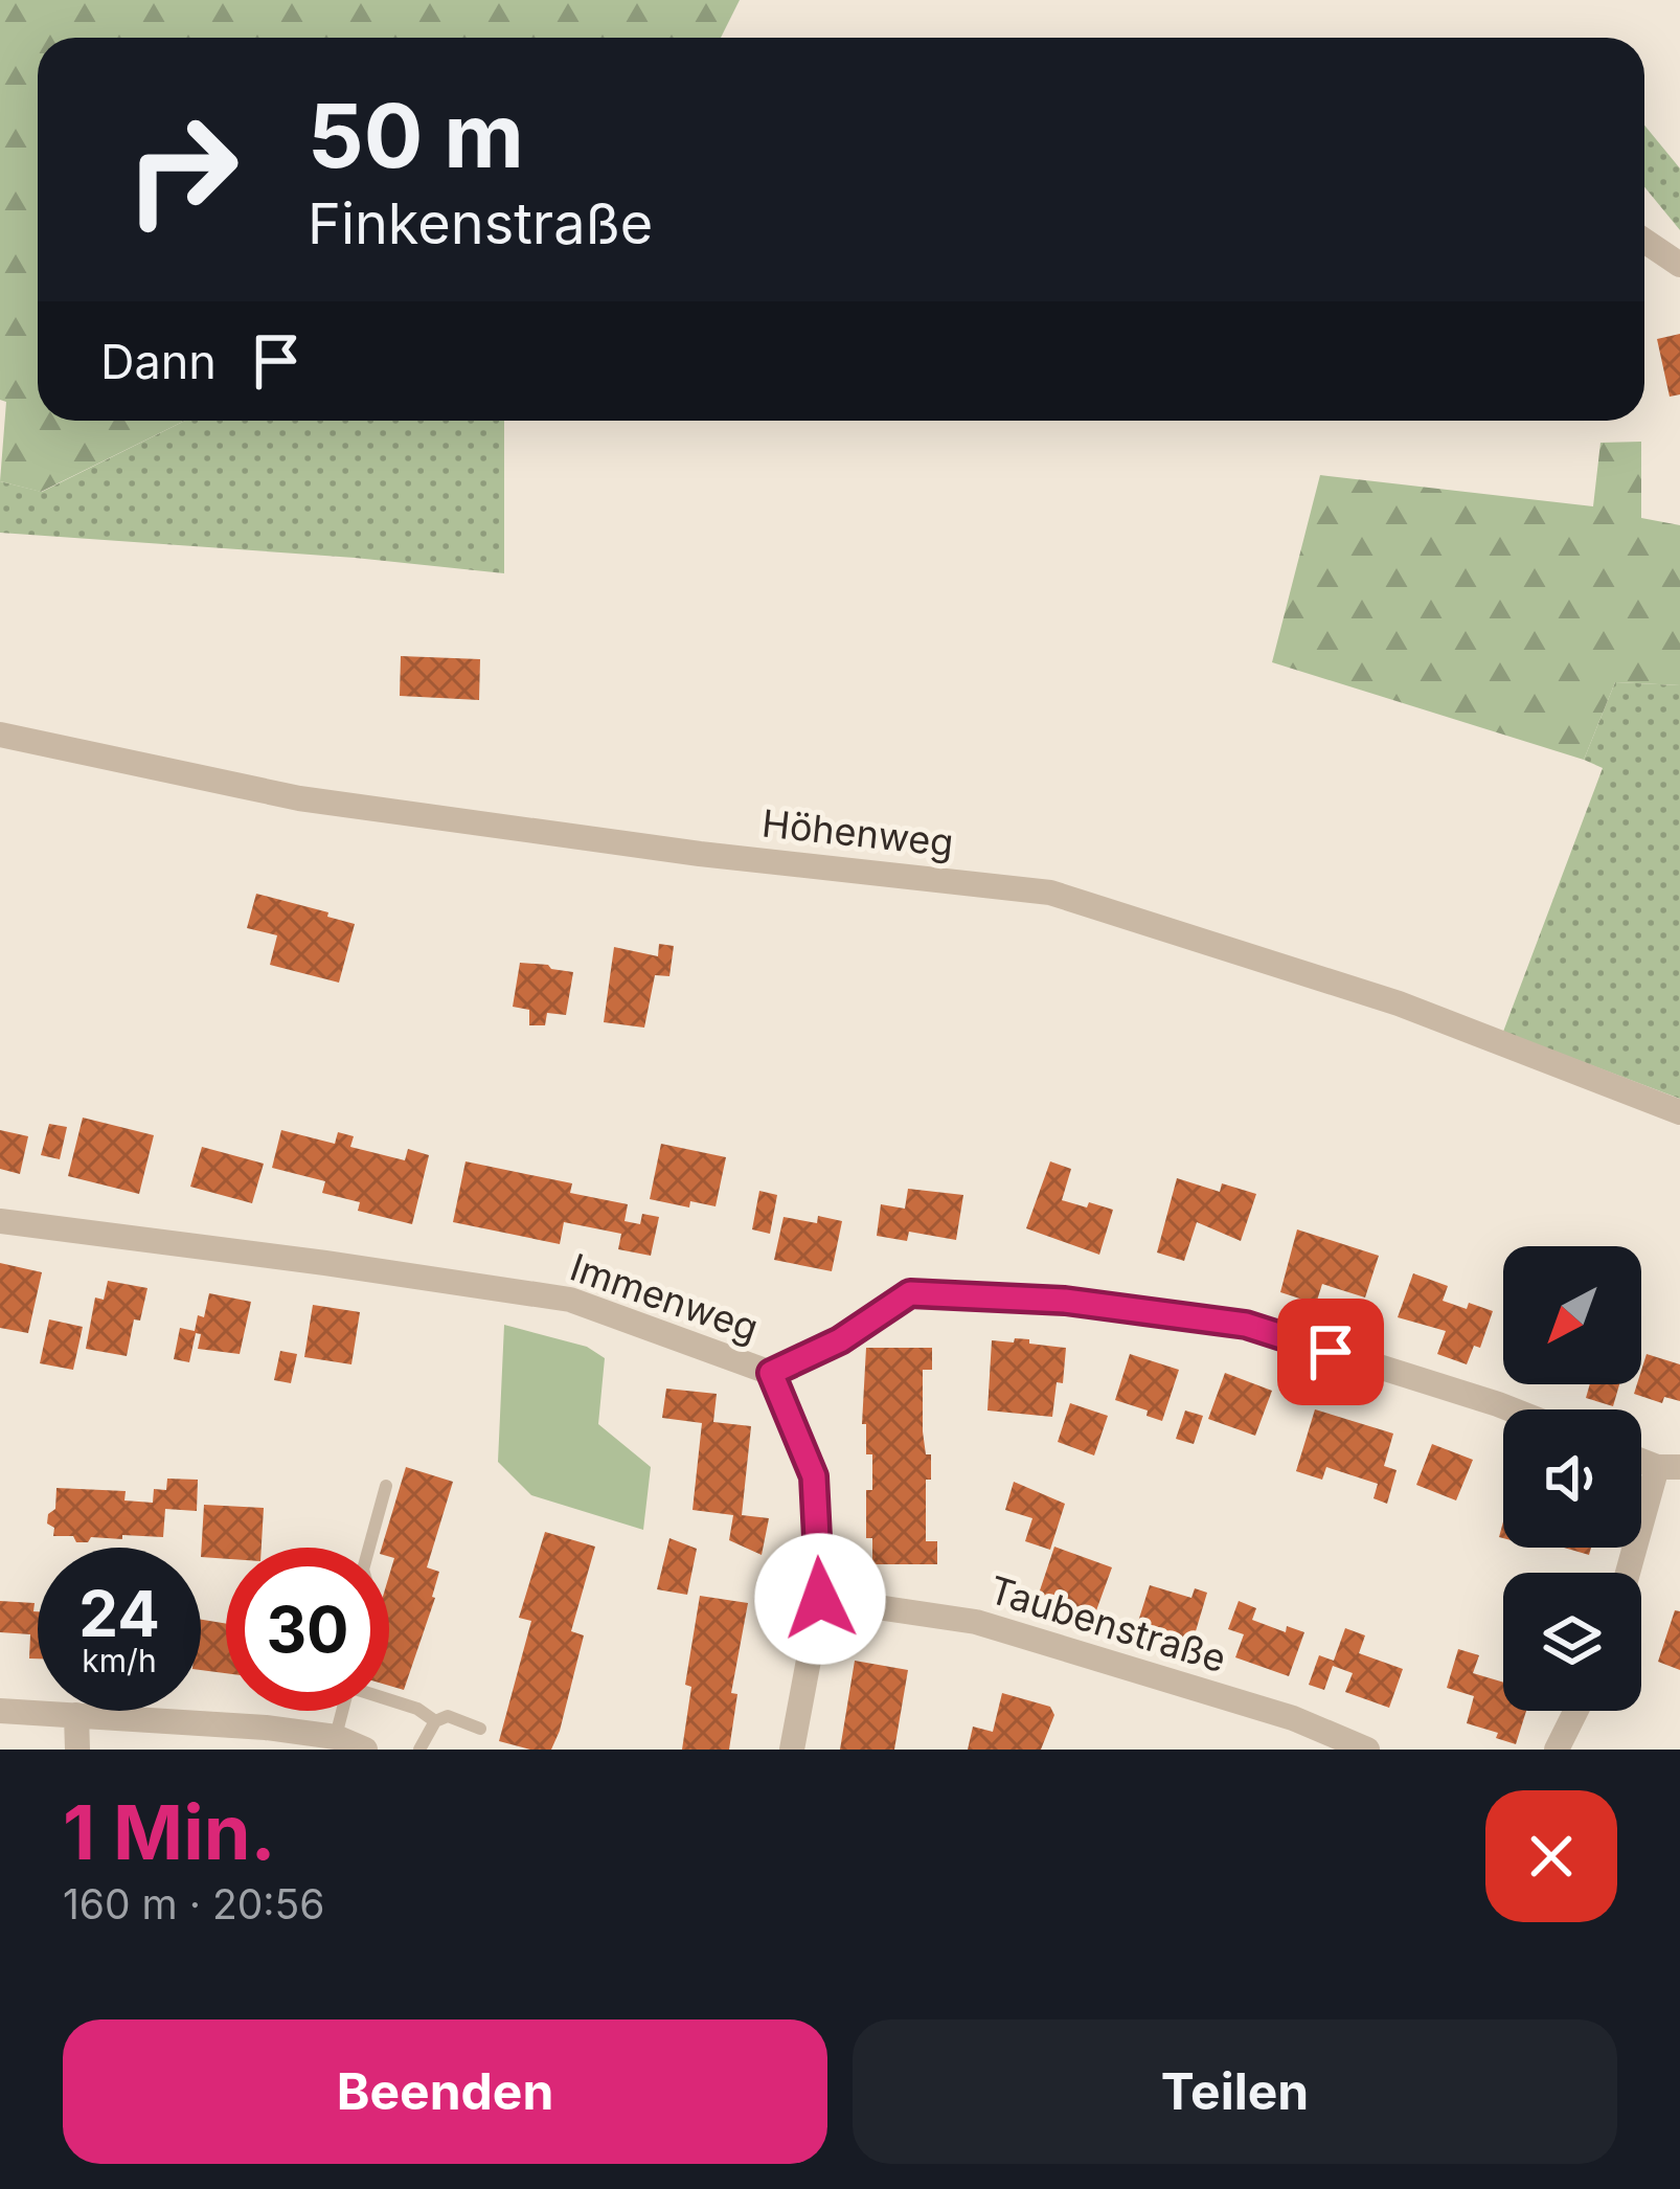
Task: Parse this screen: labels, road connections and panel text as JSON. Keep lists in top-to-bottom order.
{
  "streets": {
    "street": ["Höhenweg", "Immenweg", "Taubenstraße"]
  },
  "crossings": [
    ["Immenweg", "Taubenstraße"]
  ],
  "north": "bottom left",
  "page": {
    "turn": ["50 m", "Finkenstraße"],
    "then": "Dann",
    "speed": "24 km/h",
    "limit": "30",
    "heading": ["1 Min.", "160 m · 20:56"],
    "buttons": ["Beenden", "Teilen"]
  }
}
